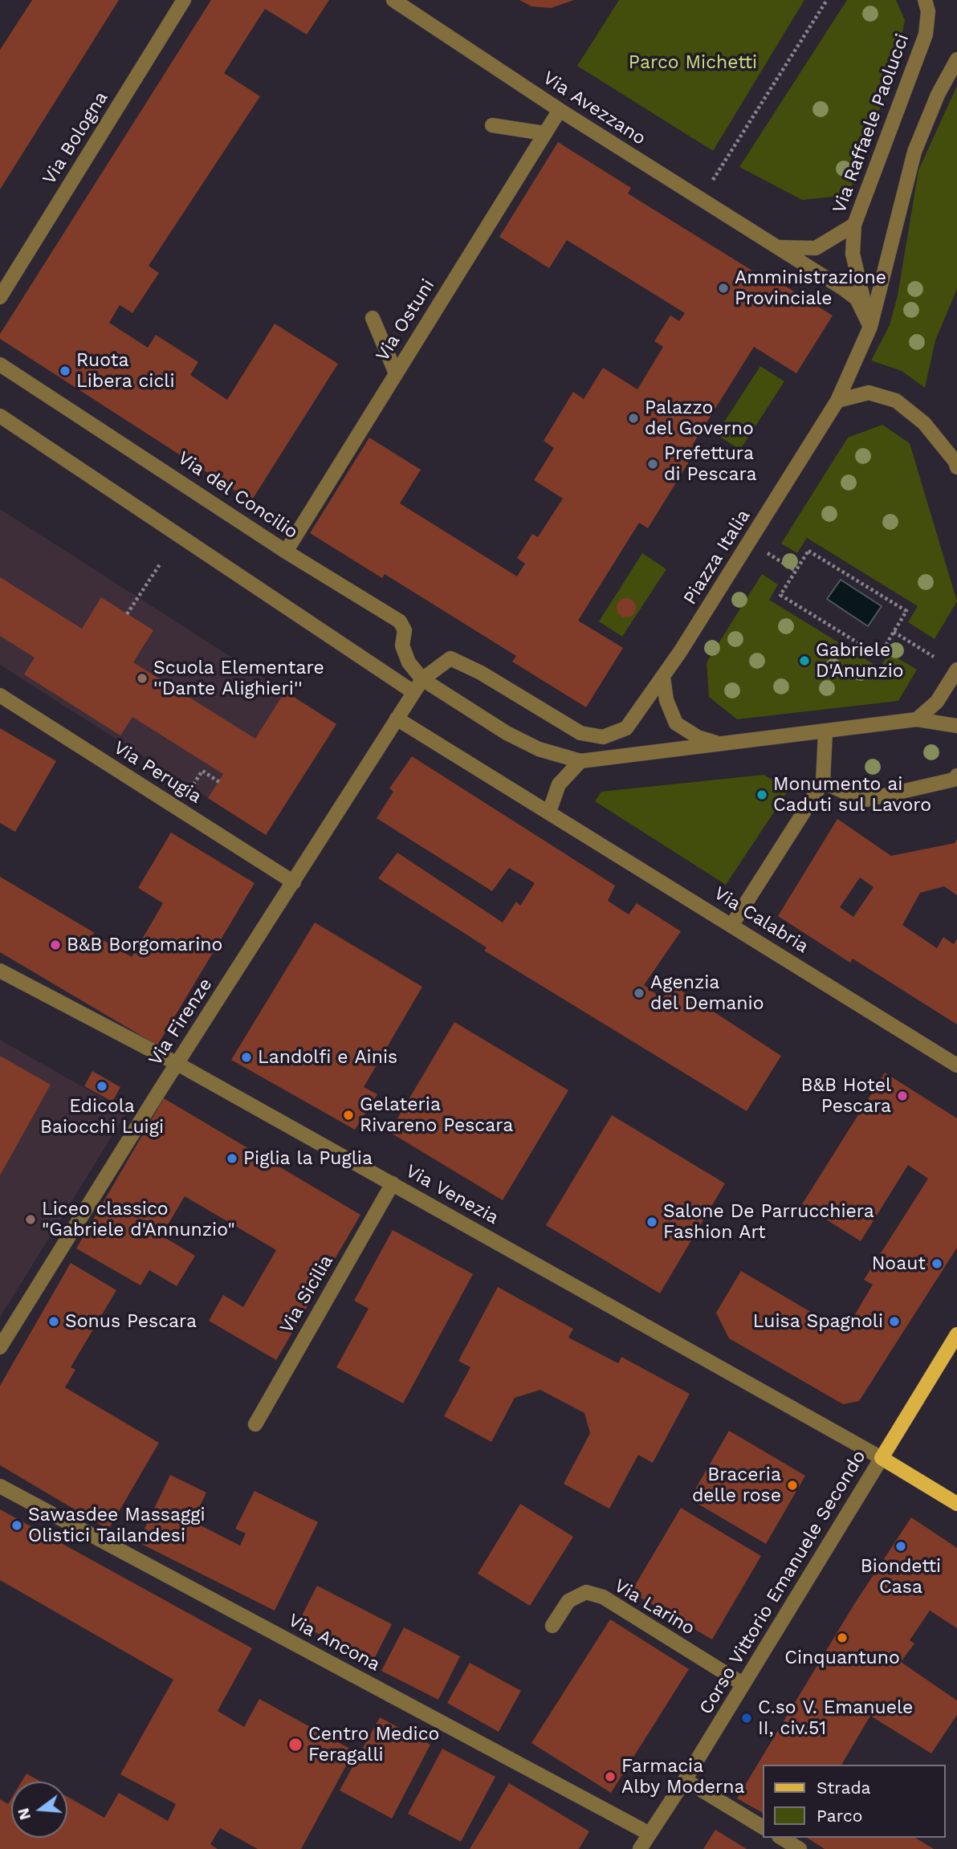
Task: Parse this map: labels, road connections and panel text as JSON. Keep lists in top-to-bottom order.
{
  "streets": {
    "main road": ["Corso Vittorio Emanuele Secondo"],
    "street": [
      "Via Avezzano",
      "Via Raffaele Paolucci",
      "Via Bologna",
      "Via Ostuni",
      "Via del Concilio",
      "Piazza Italia",
      "Via Perugia",
      "Via Calabria",
      "Via Firenze",
      "Via Venezia",
      "Via Sicilia",
      "Via Larino",
      "Via Ancona"
    ]
  },
  "crossings": [
    ["Via Avezzano", "Via Raffaele Paolucci"],
    ["Via Avezzano", "Via Ostuni"],
    ["Via Avezzano", "Piazza Italia"],
    ["Via Raffaele Paolucci", "Piazza Italia"],
    ["Via Ostuni", "Via del Concilio"],
    ["Via del Concilio", "Piazza Italia"],
    ["Via Perugia", "Via Firenze"],
    ["Via Calabria", "Via Firenze"],
    ["Via Firenze", "Via Venezia"],
    ["Via Venezia", "Via Sicilia"],
    ["Via Venezia", "Corso Vittorio Emanuele Secondo"],
    ["Corso Vittorio Emanuele Secondo", "Via Larino"],
    ["Corso Vittorio Emanuele Secondo", "Via Ancona"]
  ],
  "parks": ["Parco Michetti"],
  "places": [
    "Amministrazione Provinciale",
    "Ruota Libera cicli",
    "Palazzo del Governo",
    "Prefettura di Pescara",
    "Gabriele D'Anunzio",
    "Scuola Elementare ''Dante Alighieri''",
    "Monumento ai Caduti sul Lavoro",
    "B&B Borgomarino",
    "Agenzia del Demanio",
    "Landolfi e Ainis",
    "Edicola Baiocchi Luigi",
    "B&B Hotel Pescara",
    "Gelateria Rivareno Pescara",
    "Piglia la Puglia",
    "Liceo classico \"Gabriele d'Annunzio\"",
    "Salone De Parrucchiera Fashion Art",
    "Noaut",
    "Sonus Pescara",
    "Luisa Spagnoli",
    "Braceria delle rose",
    "Sawasdee Massaggi Olistici Tailandesi",
    "Biondetti Casa",
    "Cinquantuno",
    "C.so V. Emanuele II, civ.51",
    "Centro Medico Feragalli",
    "Farmacia Alby Moderna"
  ],
  "legend": ["Strada", "Parco"],
  "north": "left"
}
